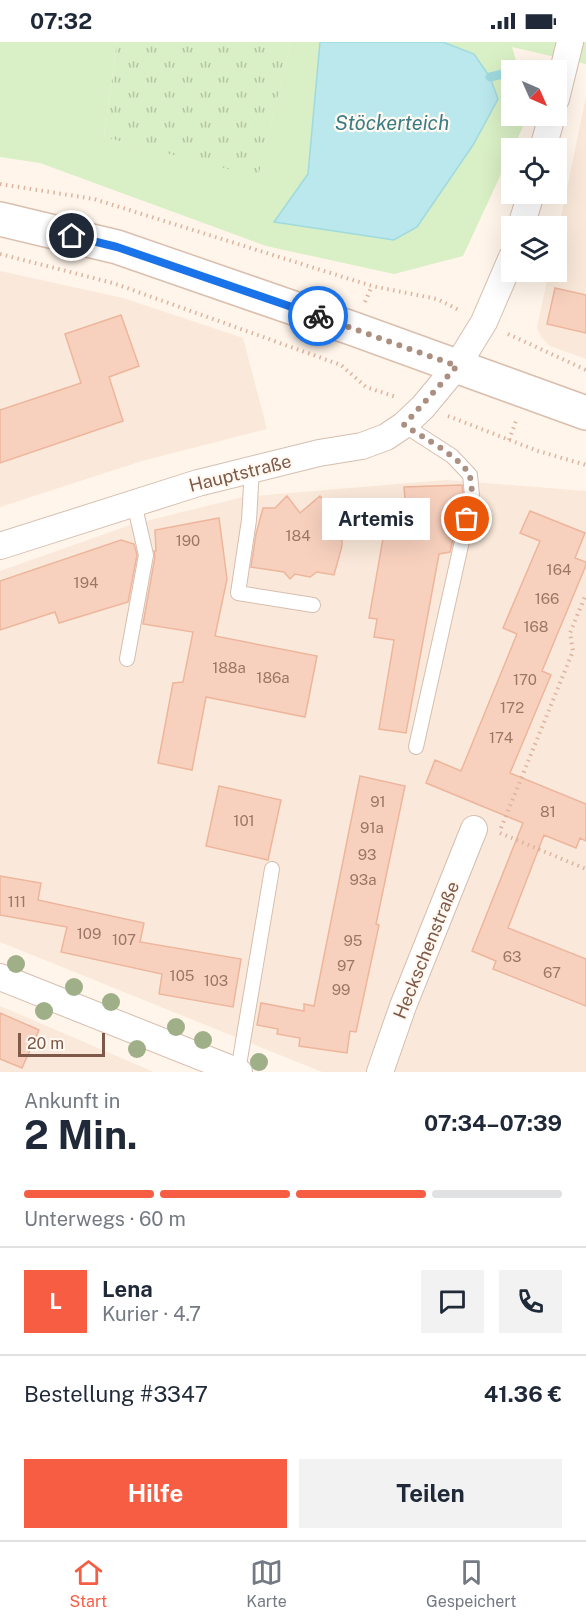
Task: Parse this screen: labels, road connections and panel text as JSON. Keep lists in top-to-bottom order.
{
  "streets": {
    "street": ["Hauptstraße", "Heckschenstraße"]
  },
  "water": ["Stöckerteich"],
  "places": ["Artemis"],
  "house_numbers": [
    "184",
    "190",
    "164",
    "194",
    "166",
    "168",
    "188a",
    "186a",
    "170",
    "172",
    "174",
    "91",
    "81",
    "101",
    "91a",
    "93",
    "93a",
    "111",
    "109",
    "107",
    "95",
    "63",
    "97",
    "67",
    "105",
    "103",
    "99"
  ],
  "scale_bar": "20 m",
  "north": "bottom right",
  "page": {
    "status": "07:32",
    "bubble": "Artemis",
    "scale": "20 m",
    "heading": ["2 Min.", "Ankunft in", "07:34–07:39"],
    "panel": [
      "Lena",
      "Kurier · 4.7",
      "Bestellung #3347",
      "41.36 €"
    ],
    "bar": "Unterwegs · 60 m",
    "round": "L",
    "buttons": ["Hilfe", "Teilen"],
    "tabs": ["Start", "Karte", "Gespeichert"]
  }
}
